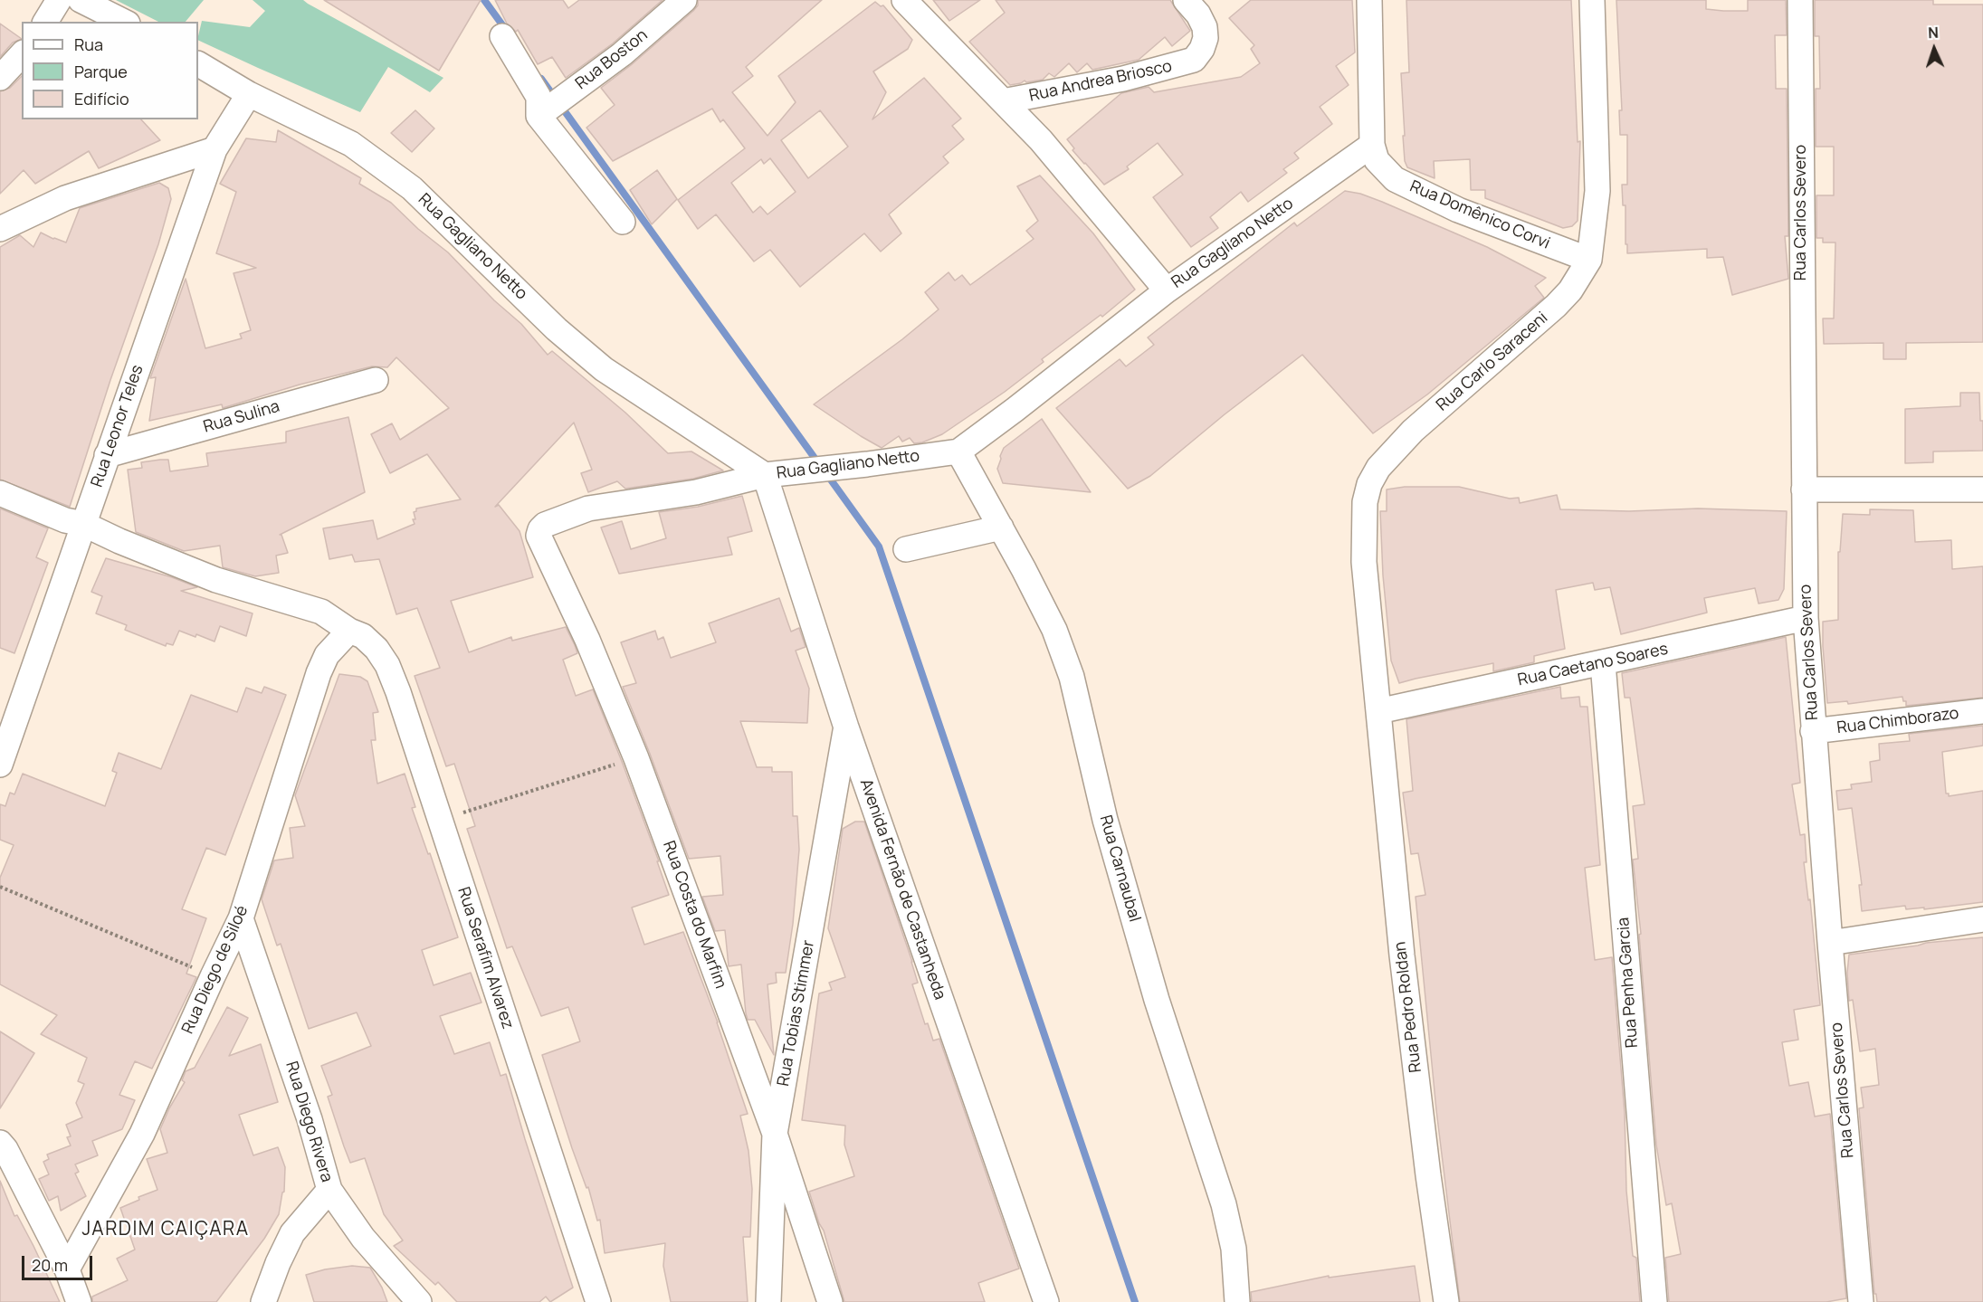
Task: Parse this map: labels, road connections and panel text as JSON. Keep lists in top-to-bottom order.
{
  "streets": {
    "street": [
      "Rua Boston",
      "Rua Andrea Briosco",
      "Rua Carlos Severo",
      "Rua Domênico Corvi",
      "Rua Gagliano Netto",
      "Rua Carlo Saraceni",
      "Rua Sulina",
      "Rua Leonor Teles",
      "Rua Caetano Soares",
      "Rua Chimborazo",
      "Rua Carnaubal",
      "Avenida Fernão de Castanheda",
      "Rua Costa do Marfim",
      "Rua Serafim Alvarez",
      "Rua Diego de Siloé",
      "Rua Penha Garcia",
      "Rua Pedro Roldan",
      "Rua Tobias Stimmer",
      "Rua Diego Rivera"
    ]
  },
  "crossings": [
    ["Rua Carlos Severo", "Rua Caetano Soares"],
    ["Rua Carlos Severo", "Rua Chimborazo"],
    ["Rua Domênico Corvi", "Rua Gagliano Netto"],
    ["Rua Domênico Corvi", "Rua Carlo Saraceni"],
    ["Rua Gagliano Netto", "Rua Leonor Teles"],
    ["Rua Gagliano Netto", "Rua Carnaubal"],
    ["Rua Gagliano Netto", "Avenida Fernão de Castanheda"],
    ["Rua Gagliano Netto", "Rua Costa do Marfim"],
    ["Rua Carlo Saraceni", "Rua Caetano Soares"],
    ["Rua Carlo Saraceni", "Rua Pedro Roldan"],
    ["Rua Sulina", "Rua Leonor Teles"],
    ["Rua Leonor Teles", "Rua Serafim Alvarez"],
    ["Rua Caetano Soares", "Rua Penha Garcia"],
    ["Rua Caetano Soares", "Rua Pedro Roldan"],
    ["Avenida Fernão de Castanheda", "Rua Costa do Marfim"],
    ["Avenida Fernão de Castanheda", "Rua Tobias Stimmer"],
    ["Rua Costa do Marfim", "Rua Tobias Stimmer"],
    ["Rua Serafim Alvarez", "Rua Diego de Siloé"],
    ["Rua Diego de Siloé", "Rua Diego Rivera"]
  ],
  "districts": ["JARDIM CAIÇARA"],
  "legend": ["Rua", "Parque", "Edifício"],
  "scale_bar": "20 m",
  "north": "top"
}
